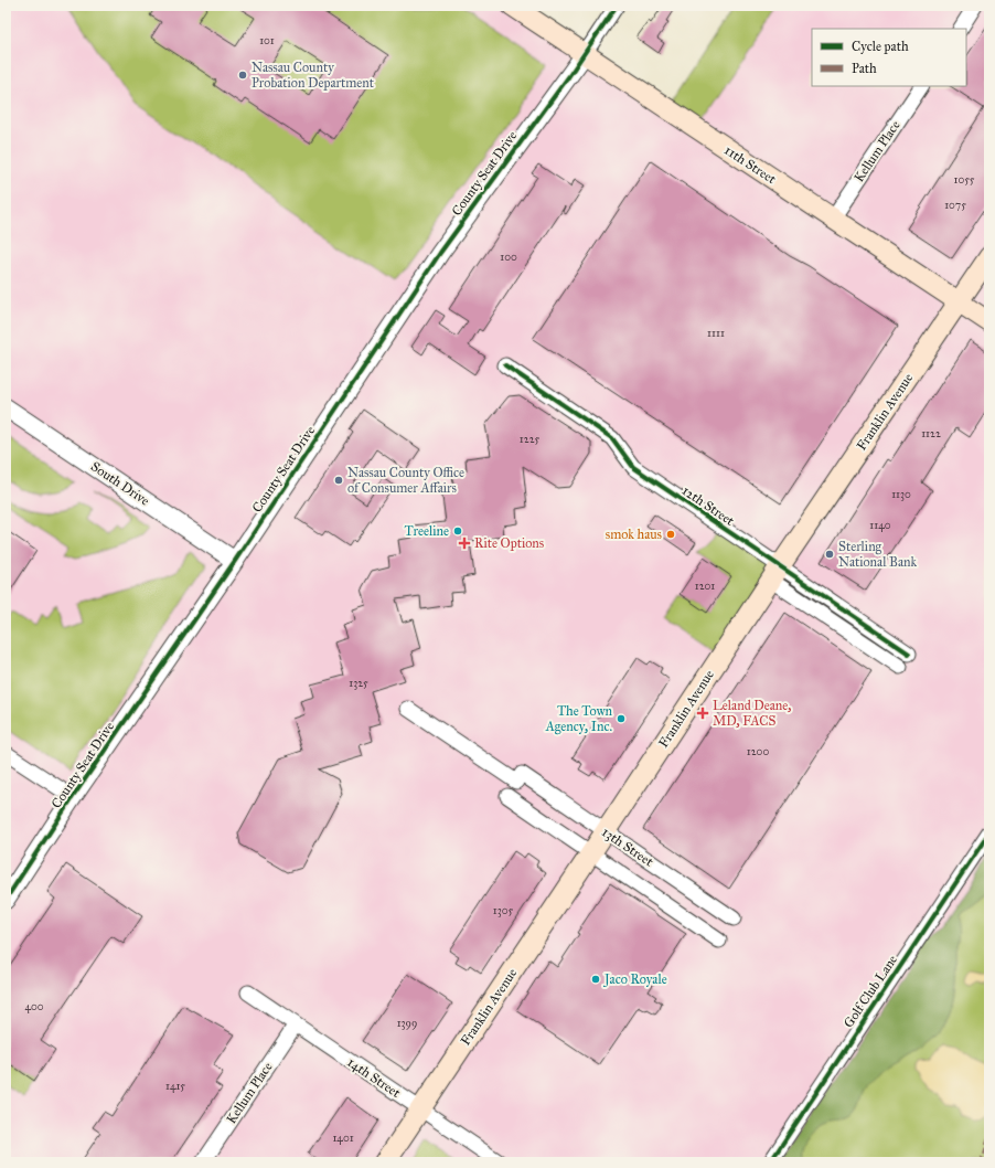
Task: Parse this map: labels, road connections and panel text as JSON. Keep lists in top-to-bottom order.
{
  "streets": {
    "main road": ["11th Street", "Franklin Avenue"],
    "street": [
      "Kellum Place",
      "County Seat Drive",
      "South Drive",
      "12th Street",
      "13th Street",
      "Golf Club Lane",
      "14th Street"
    ]
  },
  "crossings": [
    ["Kellum Place", "11th Street"],
    ["Kellum Place", "14th Street"],
    ["11th Street", "County Seat Drive"],
    ["11th Street", "Franklin Avenue"],
    ["County Seat Drive", "South Drive"],
    ["Franklin Avenue", "12th Street"],
    ["Franklin Avenue", "13th Street"],
    ["Franklin Avenue", "14th Street"]
  ],
  "places": {
    "other": [
      "Nassau County Probation Department",
      "Nassau County Office of Consumer Affairs",
      "Treeline",
      "smok haus",
      "Sterling National Bank",
      "The Town Agency, Inc.",
      "Jaco Royale"
    ],
    "health": ["Rite Options", "Leland Deane, MD, FACS"]
  },
  "house_numbers": [
    "101",
    "1055",
    "1075",
    "100",
    "1111",
    "1122",
    "1225",
    "1130",
    "1140",
    "1201",
    "1325",
    "1200",
    "1305",
    "400",
    "1399",
    "1415",
    "1401"
  ],
  "legend": ["Cycle path", "Path"]
}
